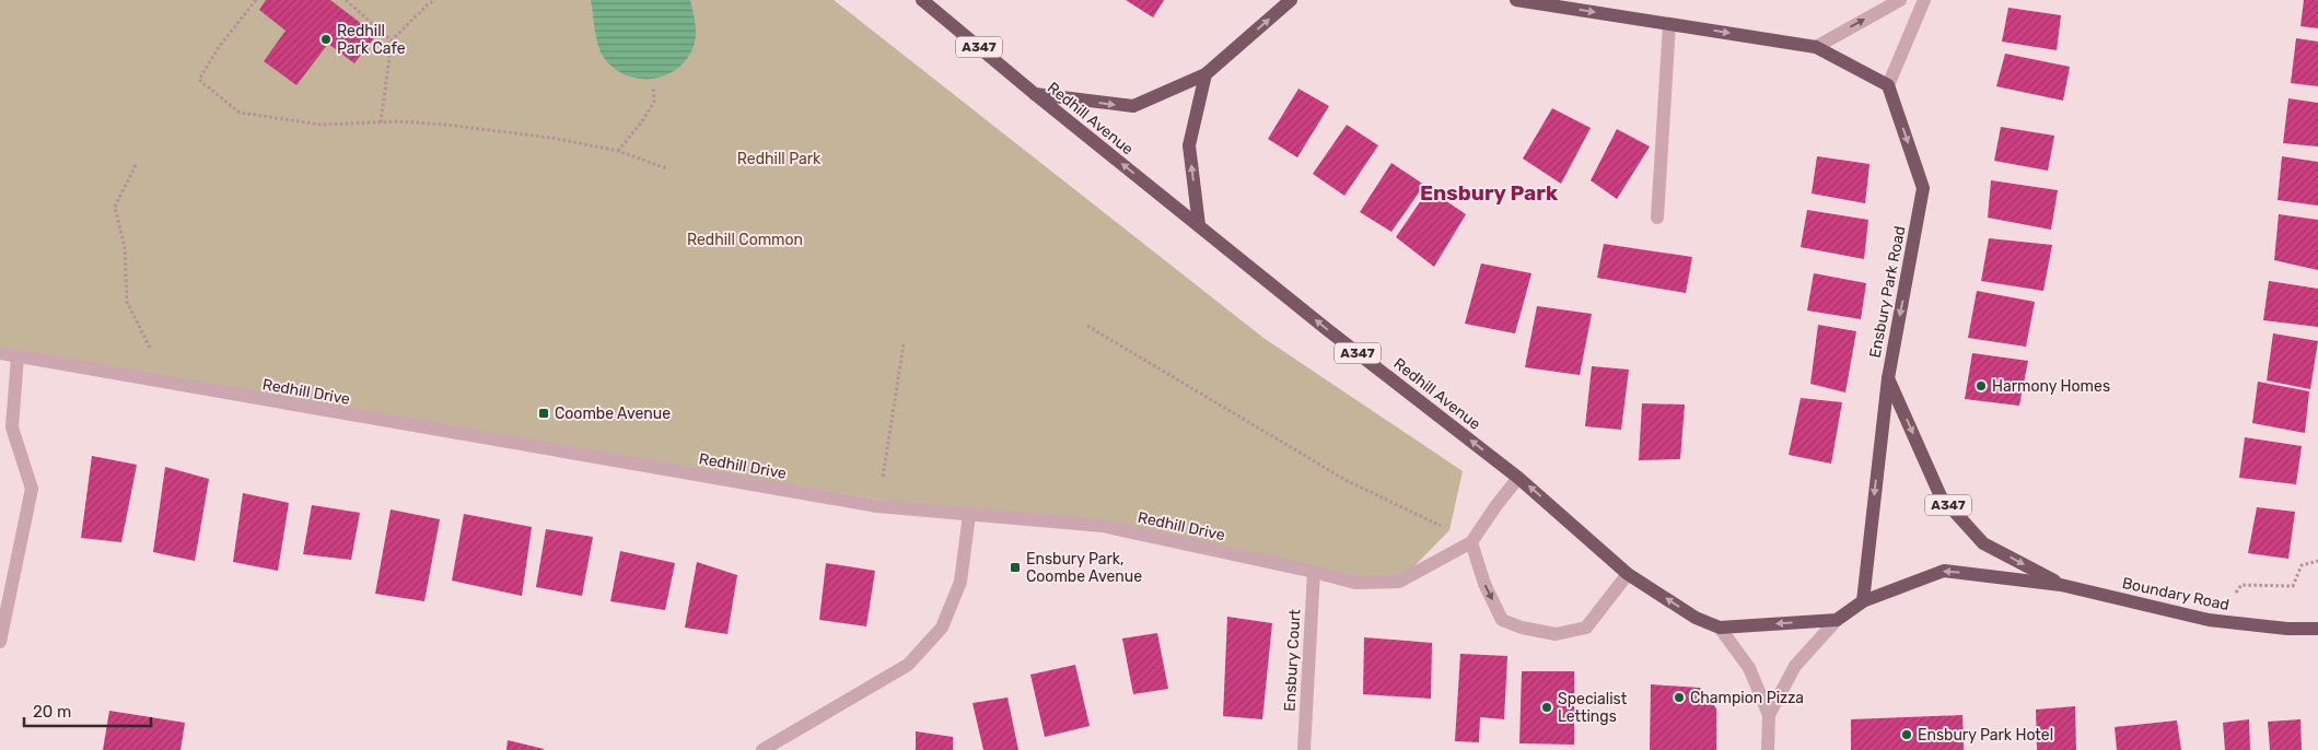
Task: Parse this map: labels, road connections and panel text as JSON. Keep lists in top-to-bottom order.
{
  "streets": {
    "main road": [
      "A347",
      "Redhill Avenue",
      "Ensbury Park Road",
      "Boundary Road"
    ],
    "street": ["Redhill Drive", "Ensbury Court"]
  },
  "crossings": [
    ["A347", "Redhill Avenue"],
    ["A347", "Ensbury Park Road"],
    ["A347", "Boundary Road"],
    ["Redhill Avenue", "Redhill Drive"],
    ["Ensbury Park Road", "Boundary Road"],
    ["Redhill Drive", "Ensbury Court"]
  ],
  "one_way": ["Redhill Avenue", "Ensbury Park Road"],
  "districts": ["Ensbury Park"],
  "parks": ["Redhill Park", "Redhill Common"],
  "places": {
    "other": [
      "Redhill Park Cafe",
      "Harmony Homes",
      "Champion Pizza",
      "Specialist Lettings",
      "Ensbury Park Hotel"
    ],
    "transit": ["Coombe Avenue", "Ensbury Park, Coombe Avenue"]
  },
  "scale_bar": "20 m"
}
